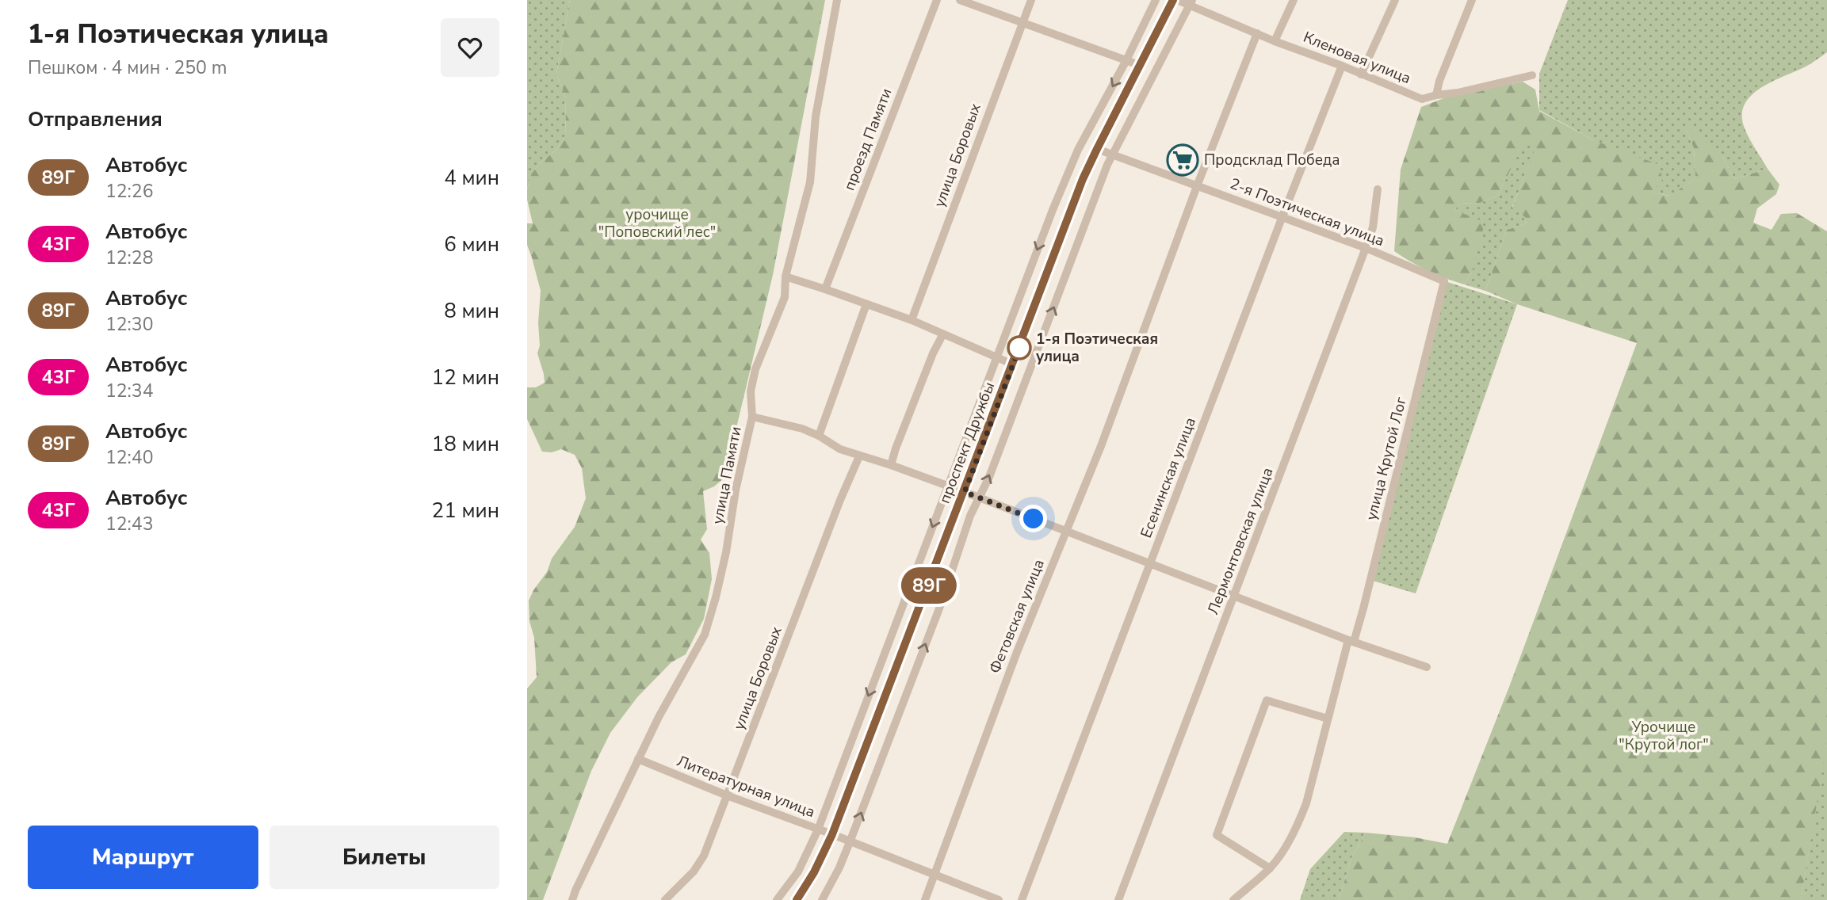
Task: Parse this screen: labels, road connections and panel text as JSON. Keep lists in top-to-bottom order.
{
  "streets": {
    "main road": ["проспект Дружбы"],
    "street": [
      "Кленовая улица",
      "проезд Памяти",
      "улица Боровых",
      "2-я Поэтическая улица",
      "улица Крутой Лог",
      "улица Памяти",
      "Есенинская улица",
      "Лермонтовская улица",
      "Фетовская улица",
      "Литературная улица"
    ]
  },
  "crossings": [
    ["Кленовая улица", "проспект Дружбы"],
    ["Кленовая улица", "Есенинская улица"],
    ["Кленовая улица", "Фетовская улица"],
    ["улица Боровых", "Литературная улица"],
    ["2-я Поэтическая улица", "проспект Дружбы"],
    ["2-я Поэтическая улица", "улица Крутой Лог"],
    ["2-я Поэтическая улица", "Есенинская улица"],
    ["2-я Поэтическая улица", "Лермонтовская улица"],
    ["2-я Поэтическая улица", "Фетовская улица"],
    ["проспект Дружбы", "Литературная улица"],
    ["улица Памяти", "Литературная улица"],
    ["Фетовская улица", "Литературная улица"]
  ],
  "parks": ["урочище \"Поповский лес\"", "Урочище \"Крутой лог\""],
  "places": {
    "supermarket": ["Продсклад Победа"],
    "other": ["1-я Поэтическая улица"]
  },
  "lines": ["bus line 89Г"],
  "page": {
    "heading": [
      ["1-я Поэтическая улица", "Пешком · 4 мин · 250 m"],
      "Отправления"
    ],
    "on_map": "89Г",
    "list": [
      {
        "mark": "89Г",
        "name": "Автобус",
        "note": "12:26",
        "value": "4 мин"
      },
      {
        "mark": "43Г",
        "name": "Автобус",
        "note": "12:28",
        "value": "6 мин"
      },
      {
        "mark": "89Г",
        "name": "Автобус",
        "note": "12:30",
        "value": "8 мин"
      },
      {
        "mark": "43Г",
        "name": "Автобус",
        "note": "12:34",
        "value": "12 мин"
      },
      {
        "mark": "89Г",
        "name": "Автобус",
        "note": "12:40",
        "value": "18 мин"
      },
      {
        "mark": "43Г",
        "name": "Автобус",
        "note": "12:43",
        "value": "21 мин"
      }
    ],
    "buttons": ["Маршрут", "Билеты"]
  }
}
